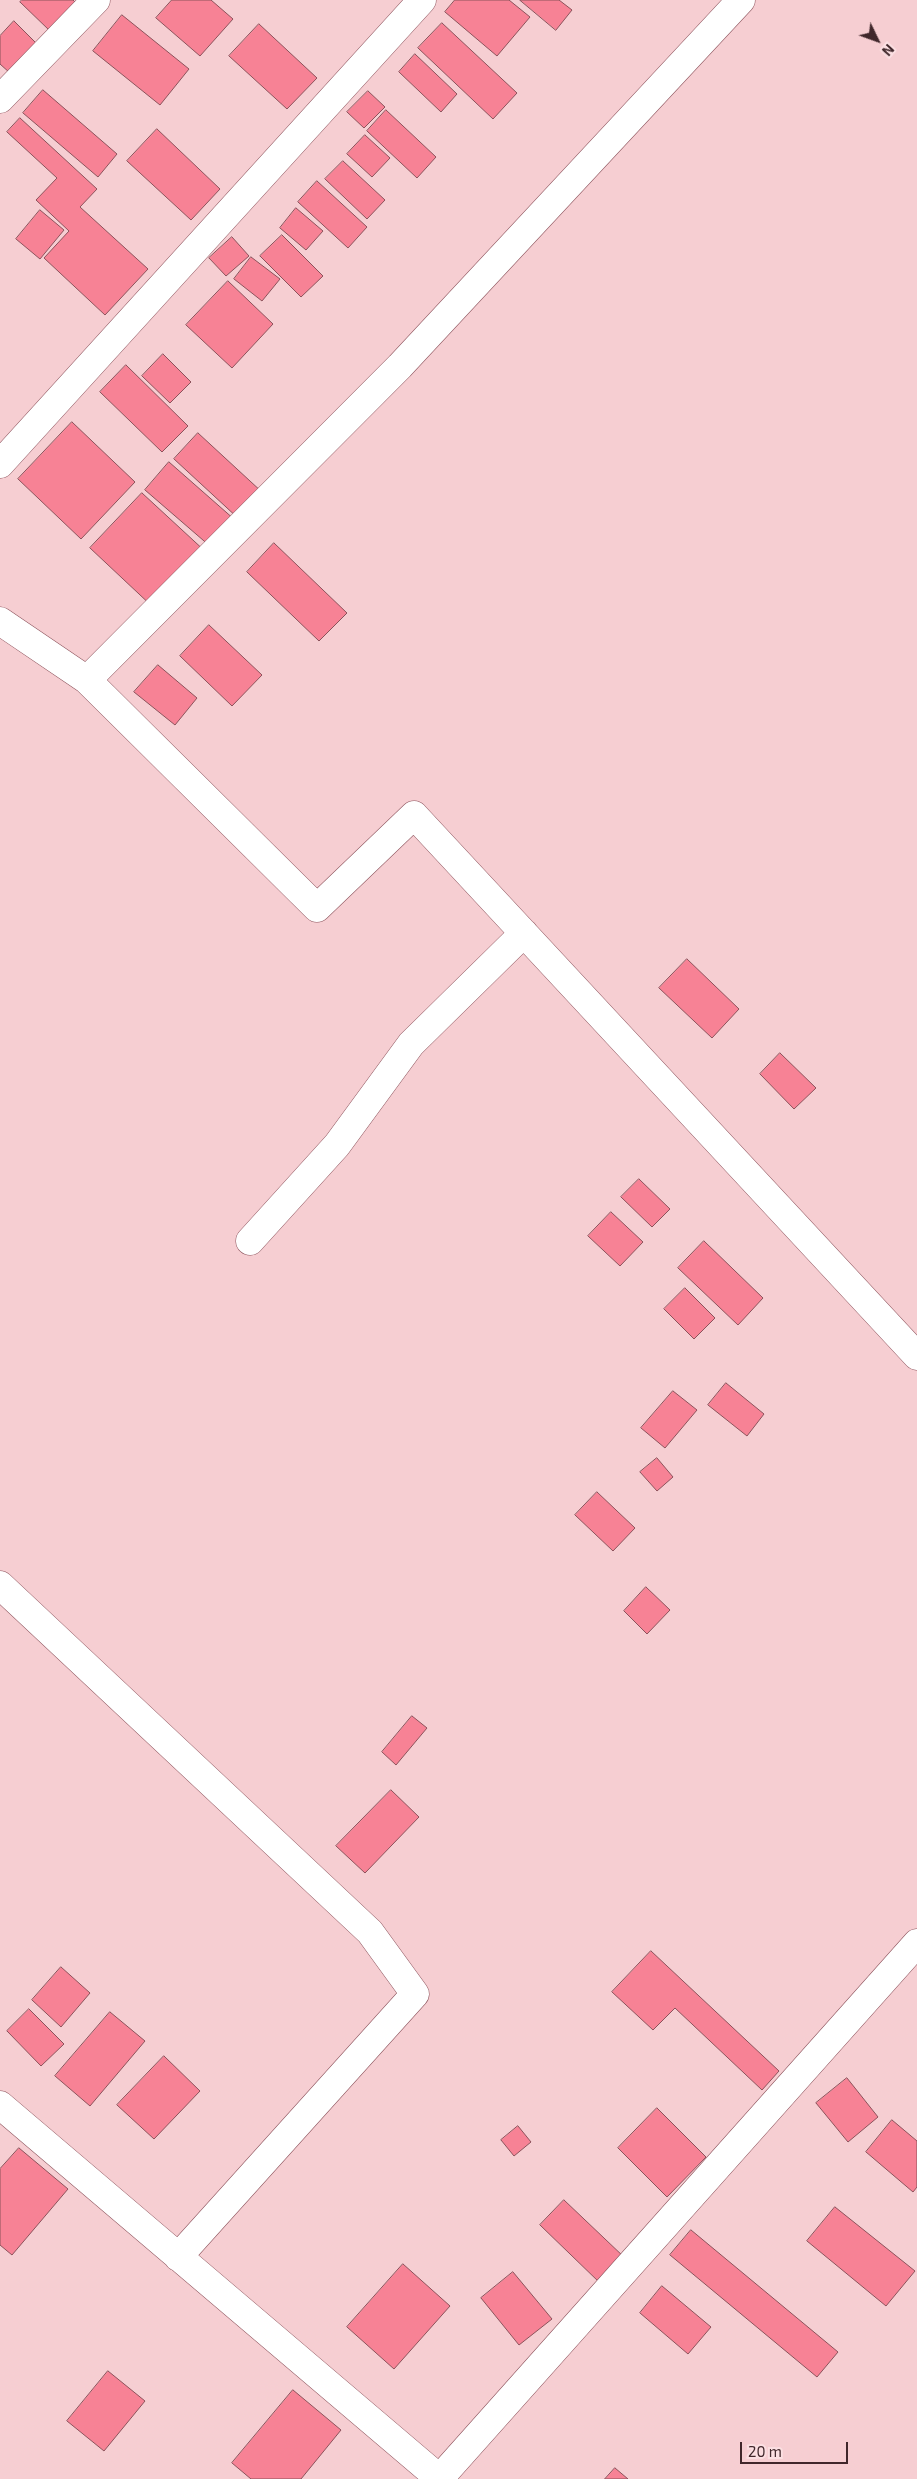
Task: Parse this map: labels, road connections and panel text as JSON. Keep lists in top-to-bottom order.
{
  "scale_bar": "20 m",
  "north": "bottom right"
}
